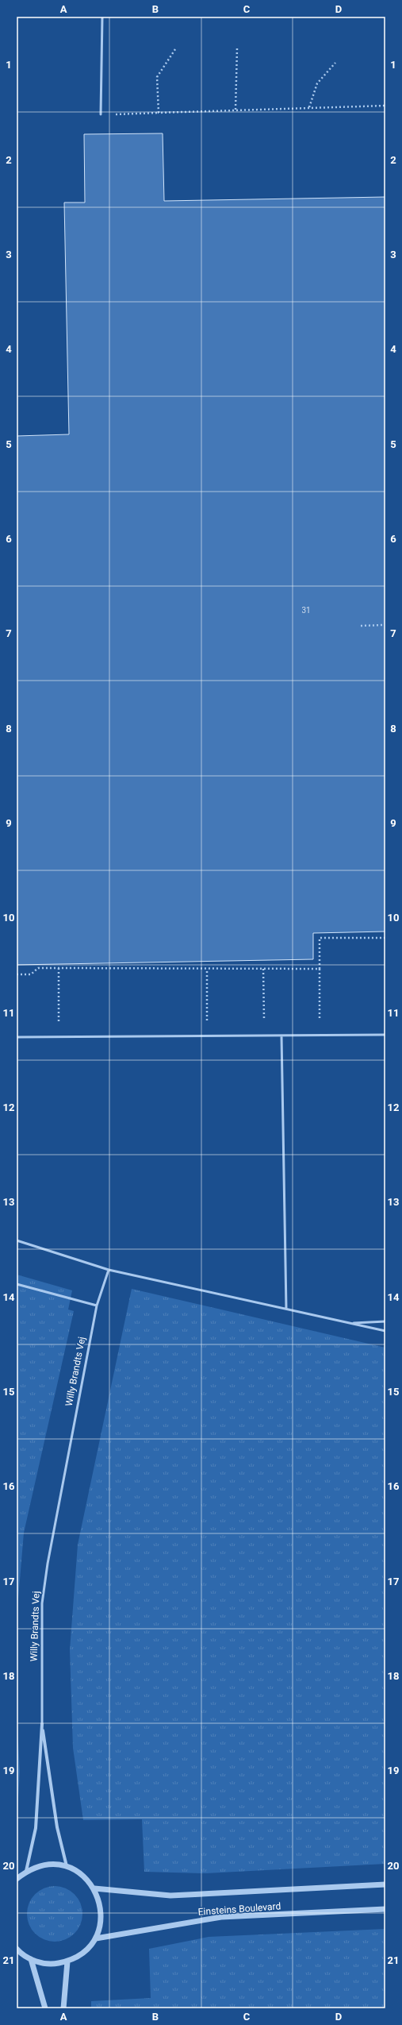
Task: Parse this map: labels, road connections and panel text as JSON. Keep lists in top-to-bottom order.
{
  "streets": {
    "street": ["Willy Brandts Vej", "Einsteins Boulevard"]
  },
  "house_numbers": ["31"],
  "grid": {
    "columns": [
      "A",
      "B",
      "C",
      "D"
    ],
    "rows": [
      "1",
      "2",
      "3",
      "4",
      "5",
      "6",
      "7",
      "8",
      "9",
      "10",
      "11",
      "12",
      "13",
      "14",
      "15",
      "16",
      "17",
      "18",
      "19",
      "20",
      "21"
    ]
  }
}
